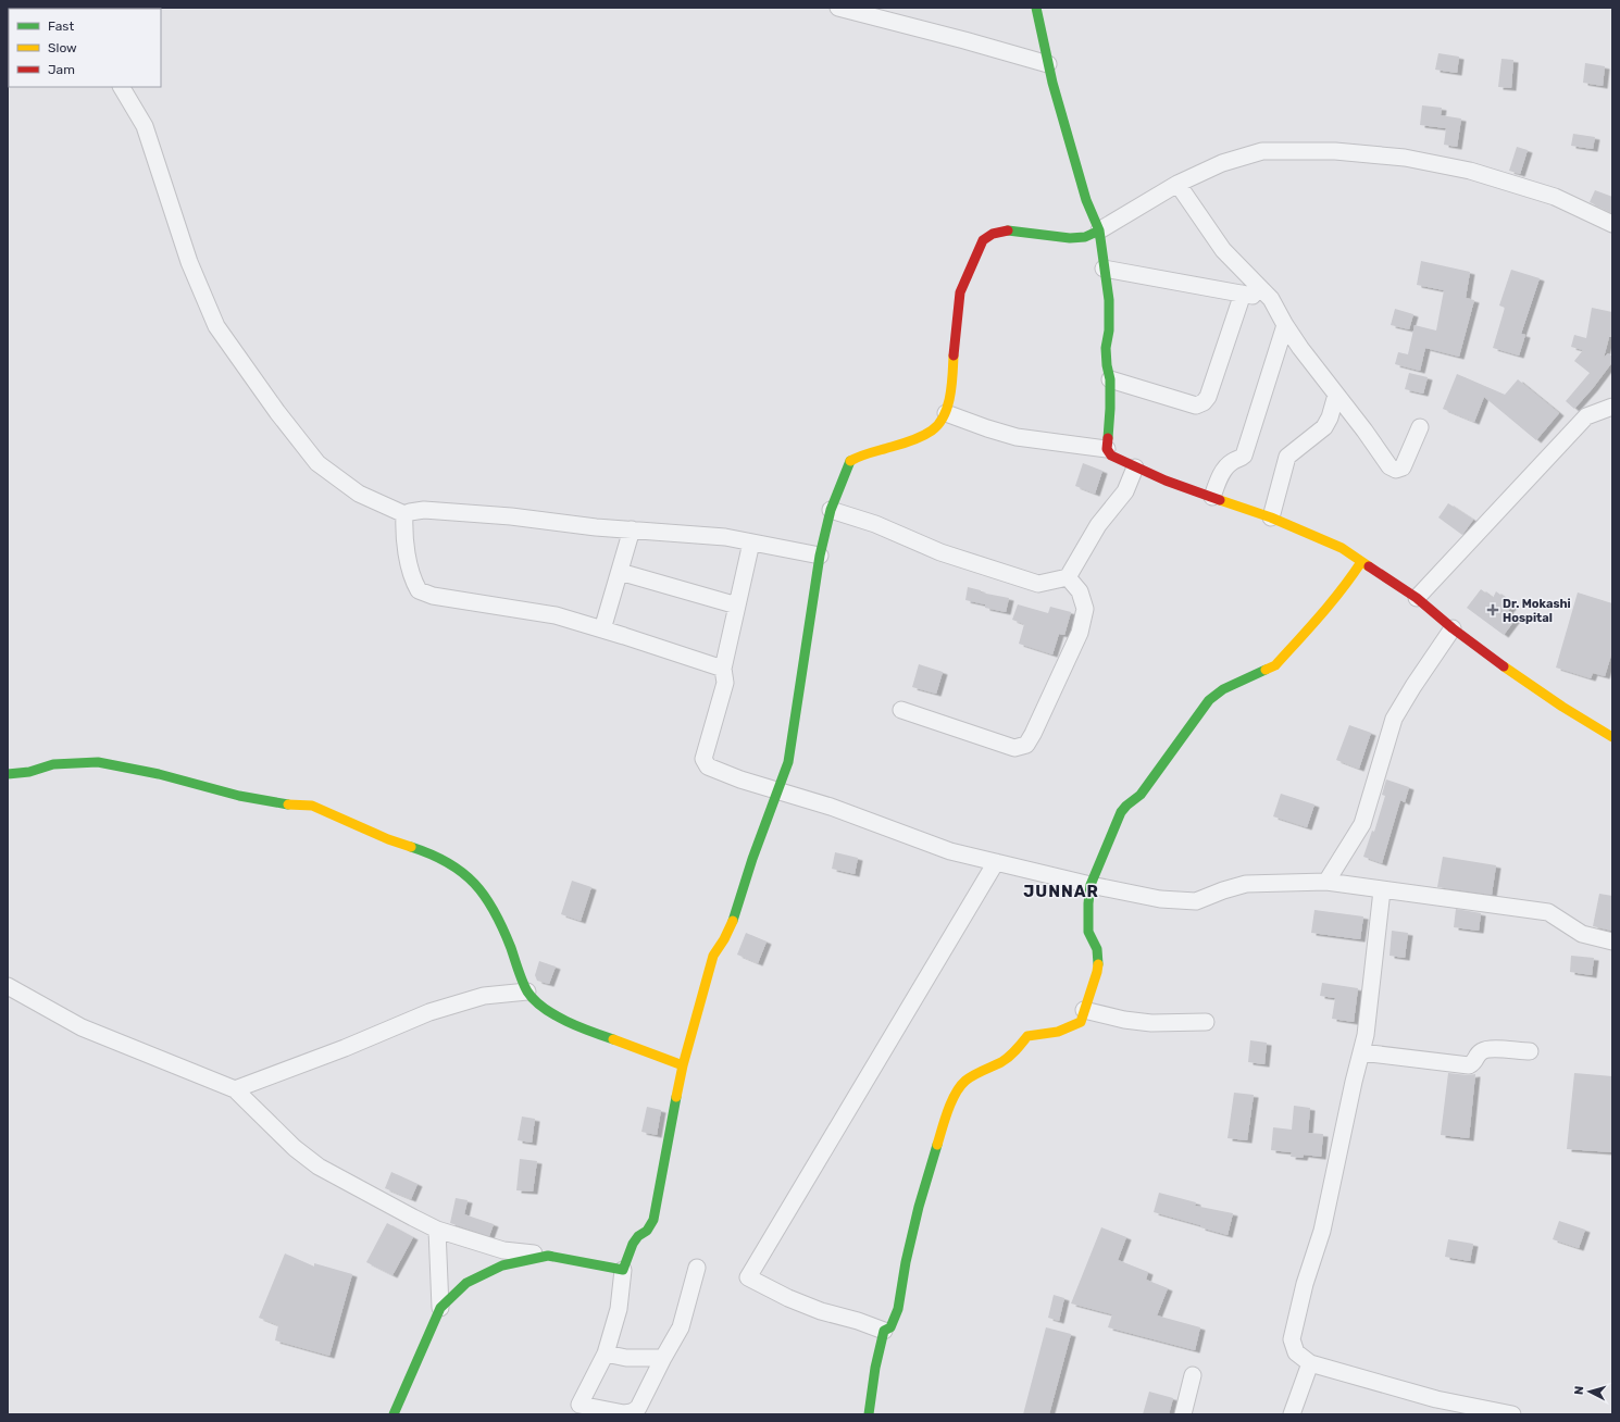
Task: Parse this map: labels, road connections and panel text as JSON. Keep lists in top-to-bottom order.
{
  "districts": ["JUNNAR"],
  "places": {
    "health": ["Dr. Mokashi Hospital"]
  },
  "legend": ["Fast", "Slow", "Jam"],
  "north": "left"
}
